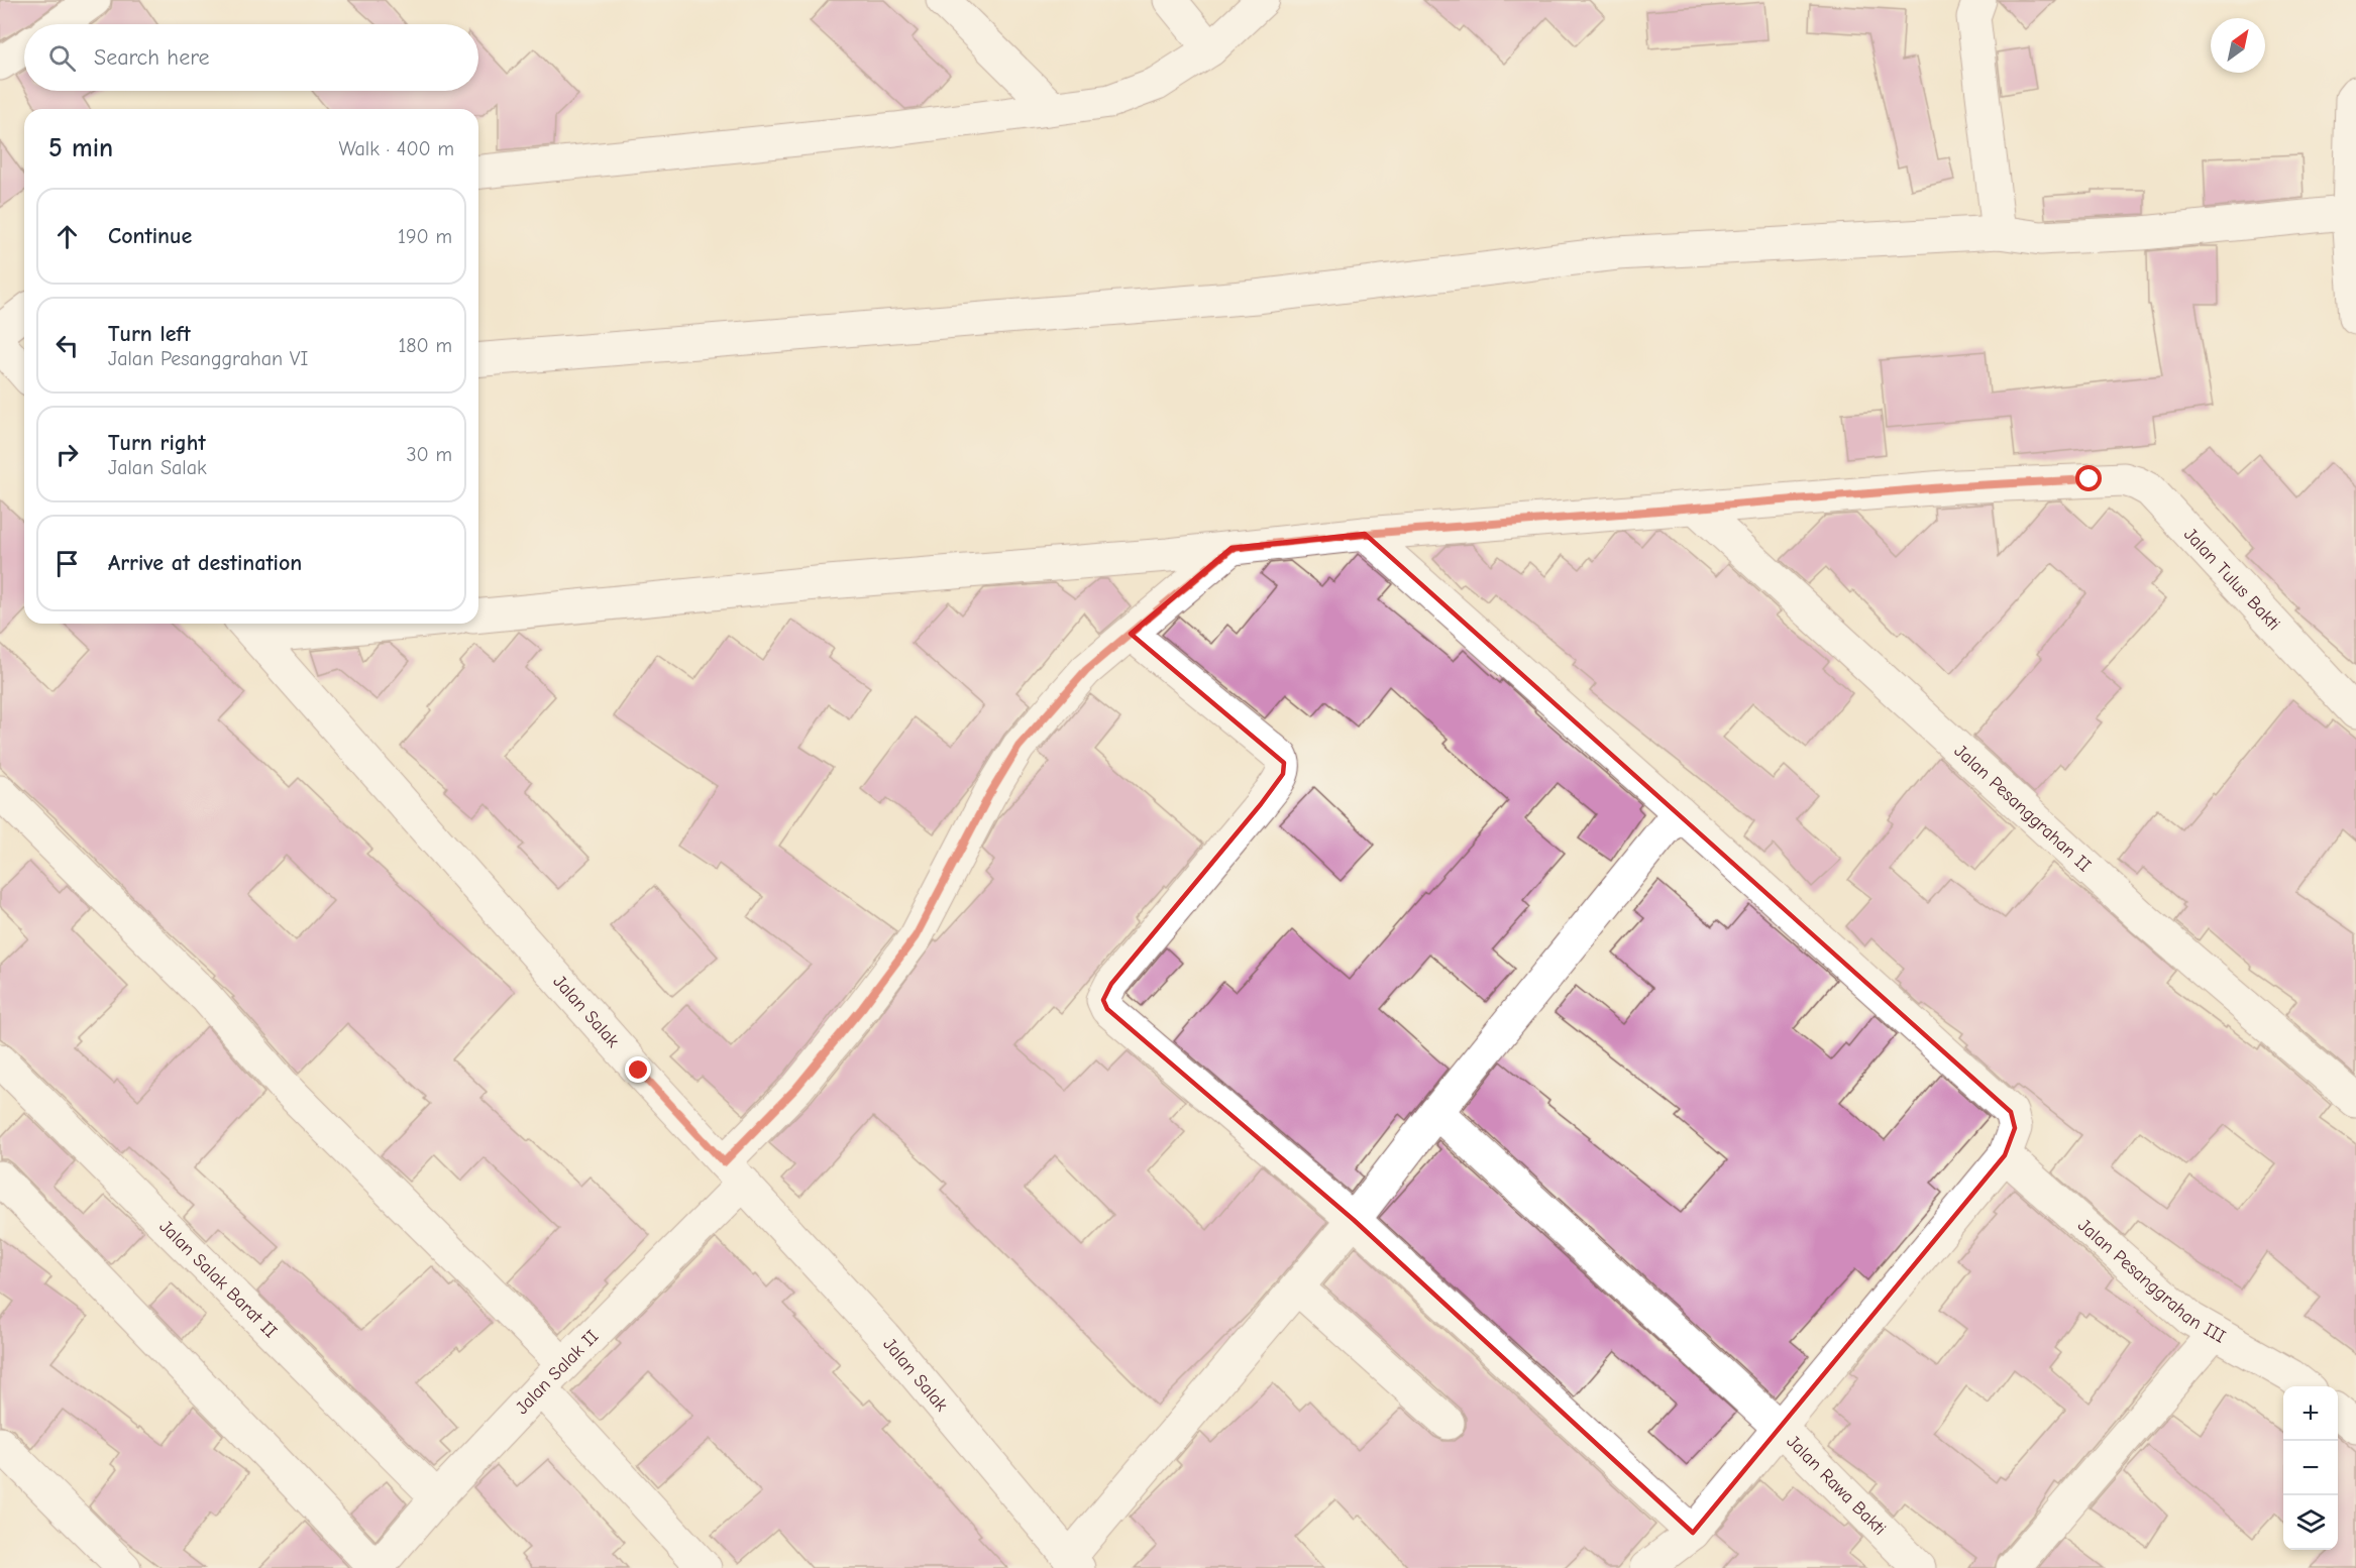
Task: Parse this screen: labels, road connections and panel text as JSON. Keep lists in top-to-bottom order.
{
  "streets": {
    "street": [
      "Jalan Tulus Bakti",
      "Jalan Pesanggrahan II",
      "Jalan Salak",
      "Jalan Salak Barat II",
      "Jalan Pesanggrahan III",
      "Jalan Salak II",
      "Jalan Rawa Bakti"
    ]
  },
  "crossings": [
    ["Jalan Tulus Bakti", "Jalan Pesanggrahan II"],
    ["Jalan Tulus Bakti", "Jalan Salak II"],
    ["Jalan Salak", "Jalan Salak II"],
    ["Jalan Salak Barat II", "Jalan Salak II"]
  ],
  "north": "top right",
  "page": {
    "search": "Search here",
    "heading": ["5 min", "Walk · 400 m"],
    "list": [
      ["Continue", "190 m"],
      ["Turn left", "Jalan Pesanggrahan VI", "180 m"],
      ["Turn right", "Jalan Salak", "30 m"],
      "Arrive at destination"
    ],
    "map_buttons": ["+", "−"]
  }
}
